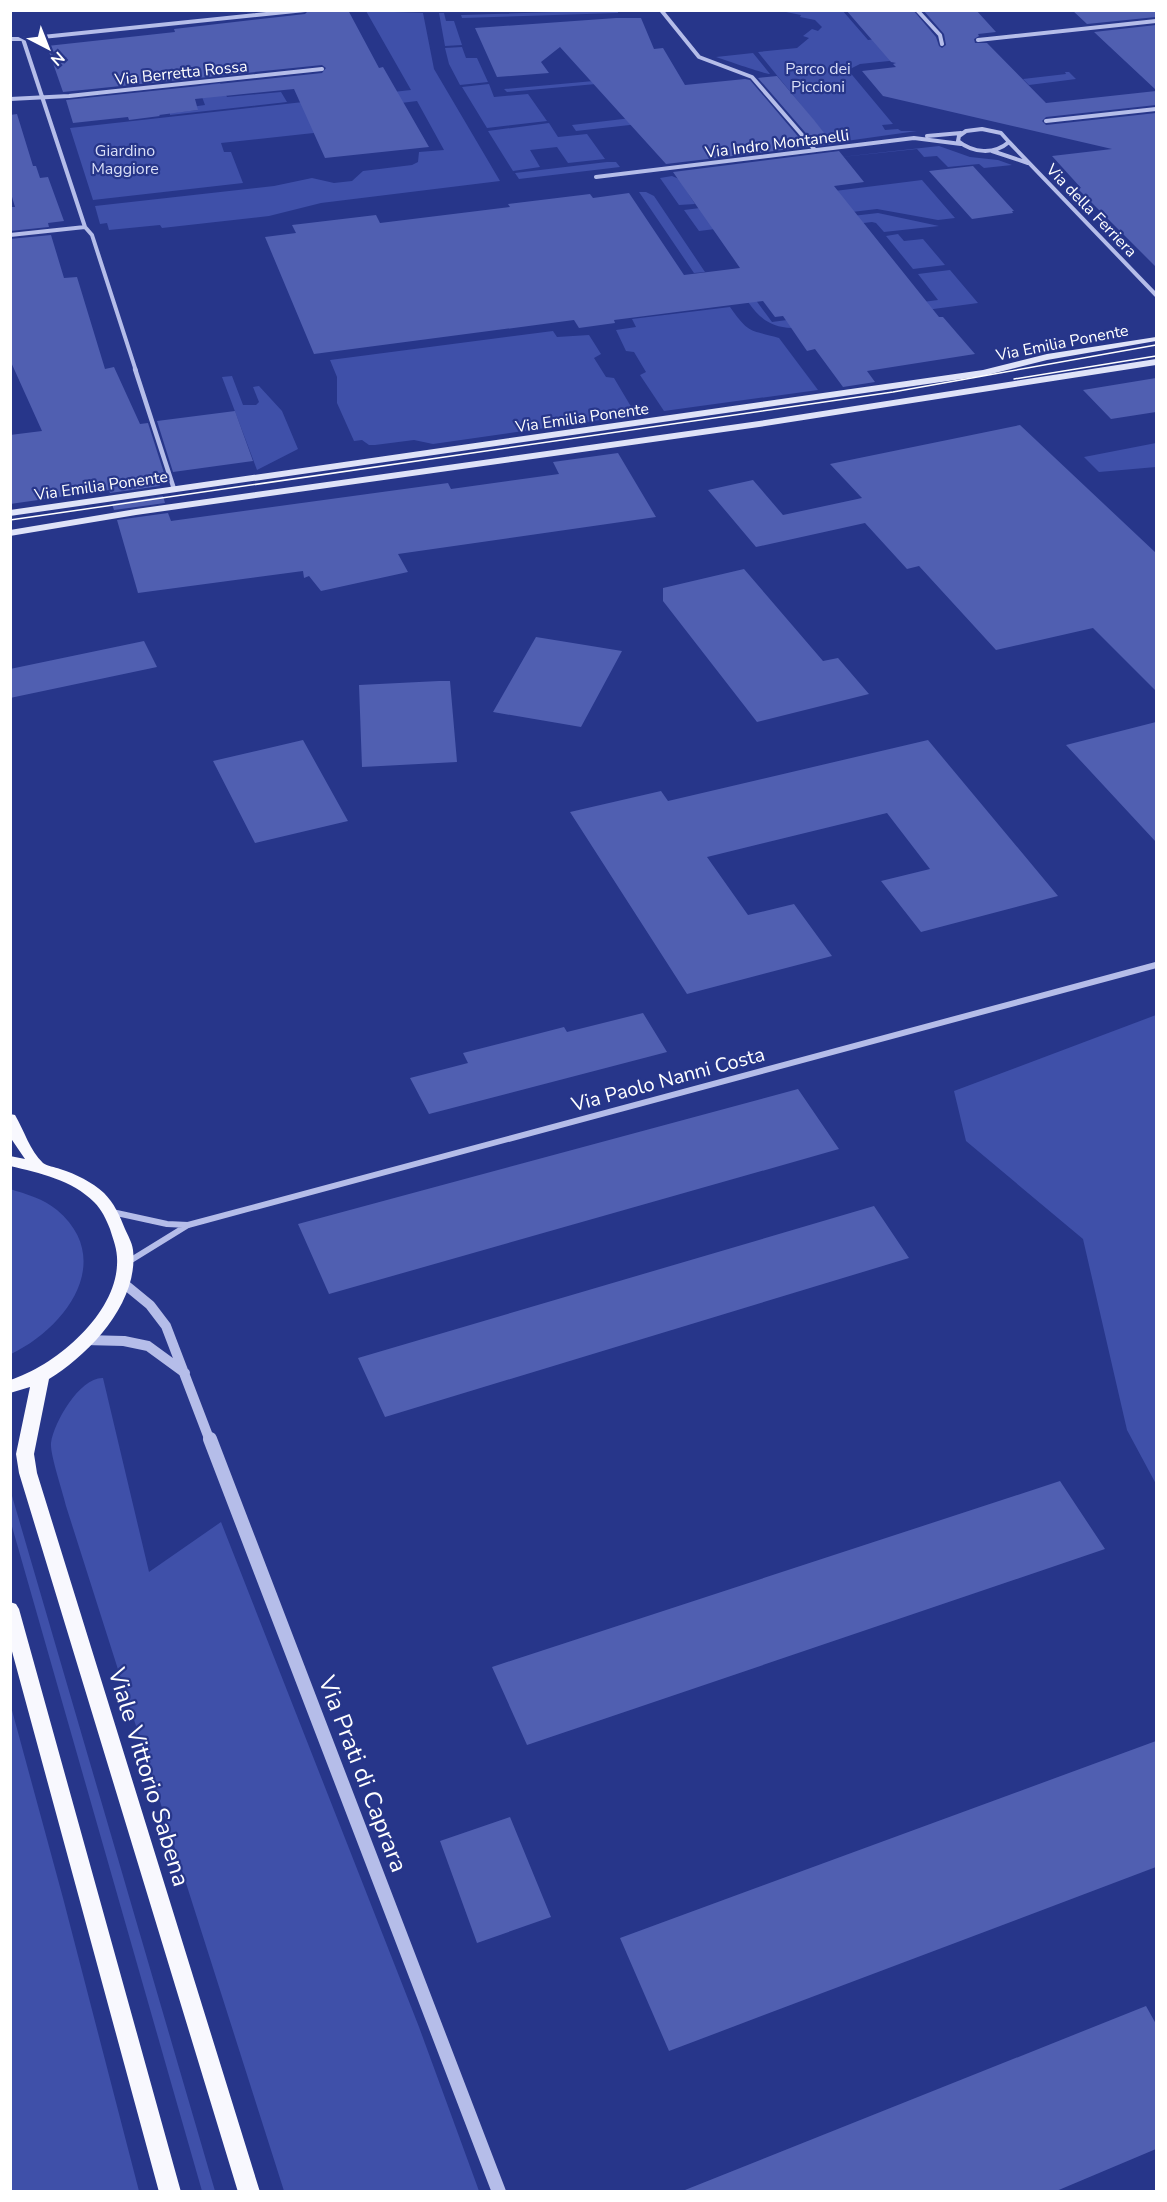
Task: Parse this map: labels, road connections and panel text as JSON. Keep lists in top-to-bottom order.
{
  "streets": {
    "main road": ["Via Emilia Ponente", "Viale Vittorio Sabena"],
    "street": [
      "Via Berretta Rossa",
      "Via Indro Montanelli",
      "Via della Ferriera",
      "Via Paolo Nanni Costa",
      "Via Prati di Caprara"
    ]
  },
  "crossings": [
    ["Via Indro Montanelli", "Via della Ferriera"]
  ],
  "parks": ["Parco dei Piccioni", "Giardino Maggiore"],
  "north": "bottom right"
}
